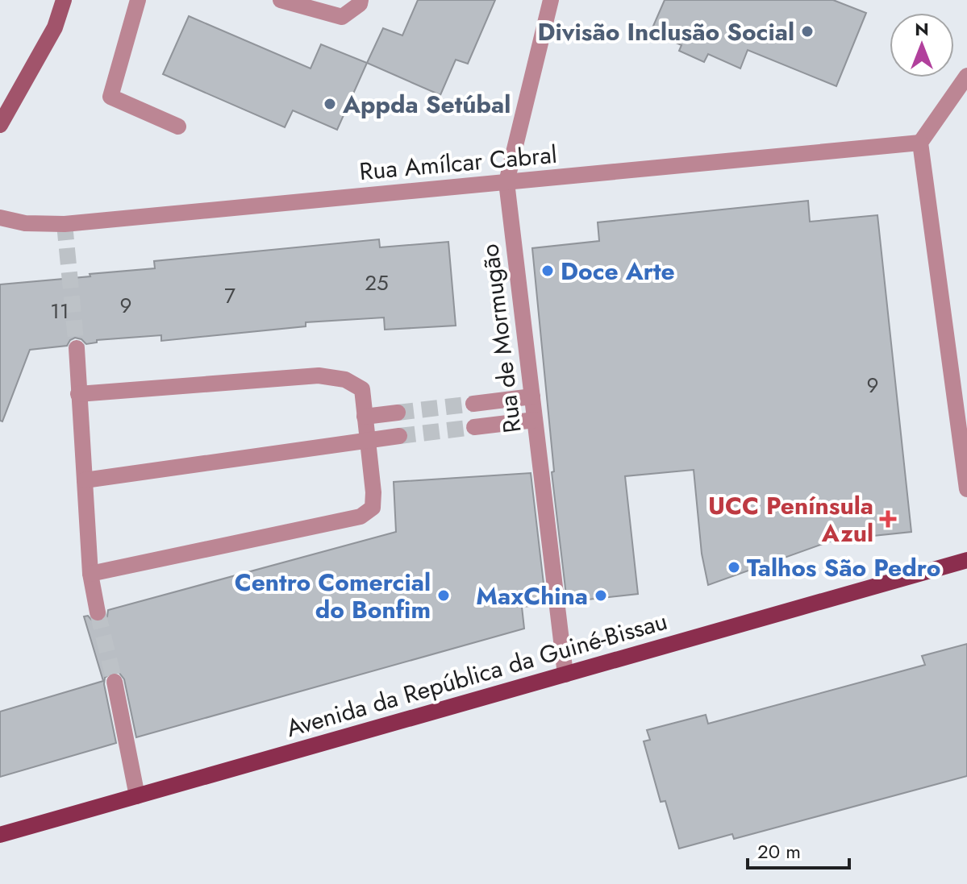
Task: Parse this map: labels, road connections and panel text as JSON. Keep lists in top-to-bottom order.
{
  "streets": {
    "main road": ["Avenida da República da Guiné-Bissau"],
    "street": ["Rua Amílcar Cabral", "Rua de Mormugão"]
  },
  "crossings": [
    ["Rua Amílcar Cabral", "Rua de Mormugão"],
    ["Rua de Mormugão", "Avenida da República da Guiné-Bissau"]
  ],
  "places": {
    "other": [
      "Divisão Inclusão Social",
      "Appda Setúbal",
      "Doce Arte",
      "Talhos São Pedro",
      "Centro Comercial do Bonfim",
      "MaxChina"
    ],
    "health": ["UCC Península Azul"]
  },
  "house_numbers": [
    "25",
    "7",
    "9",
    "11",
    "9"
  ],
  "scale_bar": "20 m",
  "north": "top"
}
